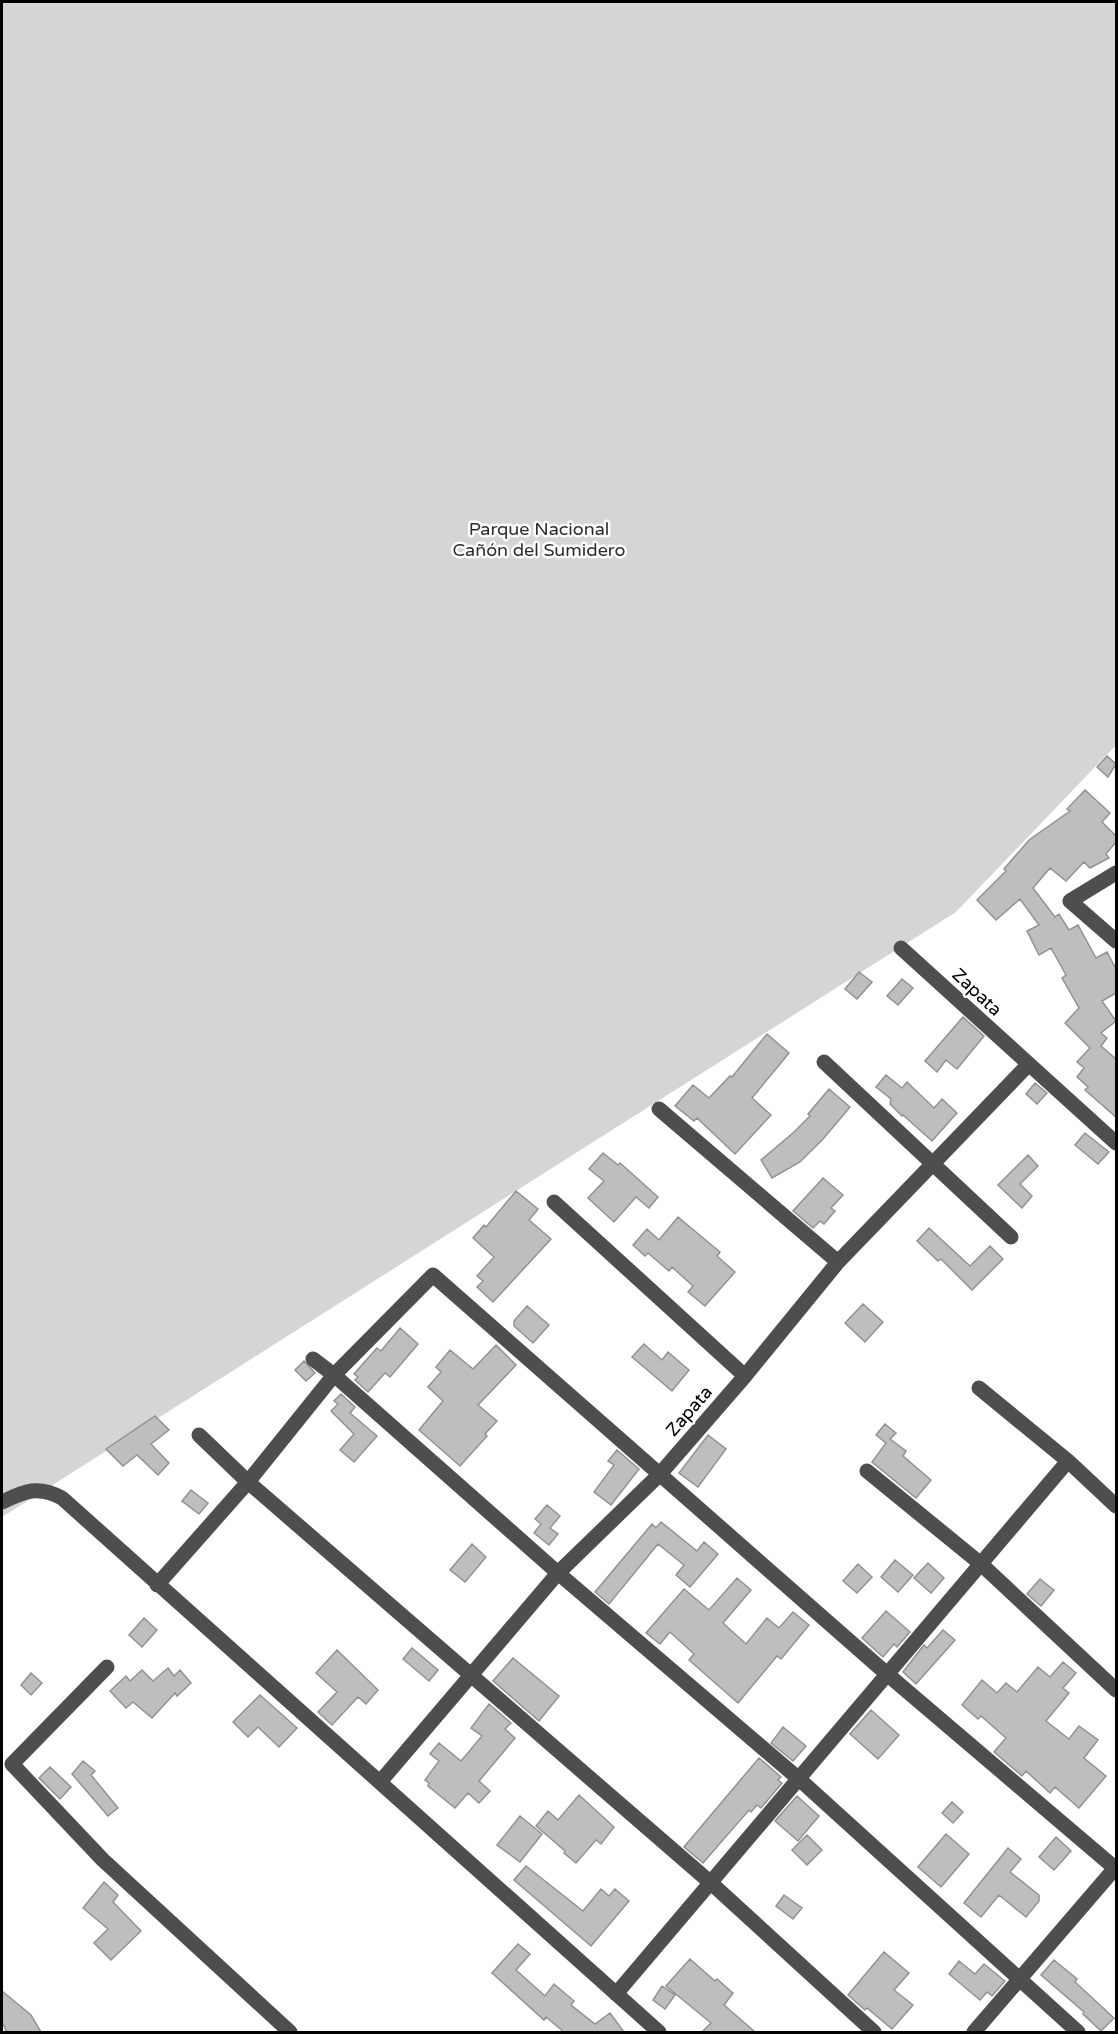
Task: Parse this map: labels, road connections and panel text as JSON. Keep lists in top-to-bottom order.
{
  "streets": {
    "street": ["Zapata"]
  },
  "parks": ["Parque Nacional Cañón del Sumidero"]
}
